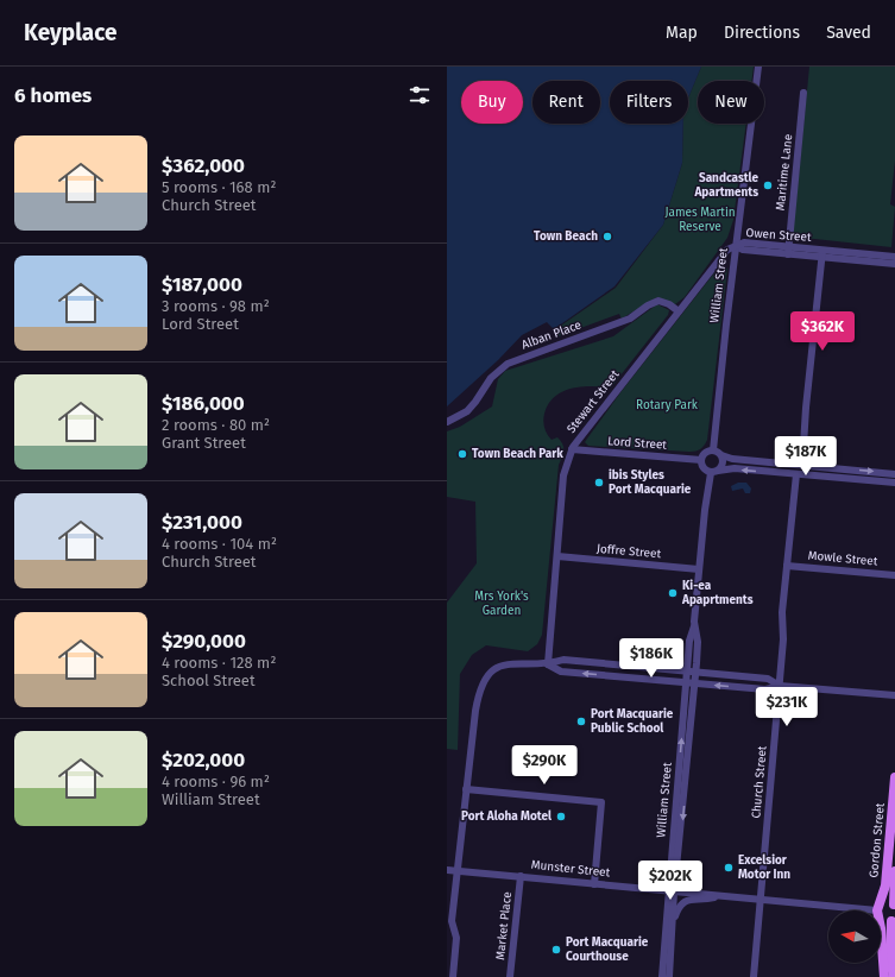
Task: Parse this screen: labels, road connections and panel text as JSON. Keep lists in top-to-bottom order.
{
  "streets": {
    "main road": ["Gordon Street"],
    "street": [
      "Maritime Lane",
      "Owen Street",
      "William Street",
      "Alban Place",
      "Stewart Street",
      "Lord Street",
      "Joffre Street",
      "Mowle Street",
      "Church Street",
      "Munster Street",
      "Market Place"
    ]
  },
  "crossings": [
    ["Maritime Lane", "Owen Street"],
    ["Owen Street", "William Street"],
    ["Owen Street", "Stewart Street"],
    ["William Street", "Stewart Street"],
    ["William Street", "Lord Street"],
    ["William Street", "Joffre Street"],
    ["William Street", "Munster Street"],
    ["Alban Place", "Stewart Street"],
    ["Stewart Street", "Lord Street"],
    ["Stewart Street", "Joffre Street"],
    ["Mowle Street", "Church Street"],
    ["Church Street", "Munster Street"],
    ["Munster Street", "Market Place"]
  ],
  "parks": ["James Martin Reserve", "Rotary Park", "Mrs York's Garden"],
  "places": [
    "Sandcastle Apartments",
    "Town Beach",
    "Town Beach Park",
    "ibis Styles Port Macquarie",
    "Ki-ea Apaprtments",
    "Port Macquarie Public School",
    "Port Aloha Motel",
    "Excelsior Motor Inn",
    "Port Macquarie Courthouse"
  ],
  "north": "left",
  "page": {
    "header": "Keyplace",
    "nav": ["Map", "Directions", "Saved"],
    "heading": "6 homes",
    "chip": [
      "Buy",
      "Rent",
      "Filters",
      "New"
    ],
    "list": [
      {
        "name": "$362,000",
        "note": "5 rooms · 168 m² · Church Street"
      },
      {
        "name": "$187,000",
        "note": "3 rooms · 98 m² · Lord Street"
      },
      {
        "name": "$186,000",
        "note": "2 rooms · 80 m² · Grant Street"
      },
      {
        "name": "$231,000",
        "note": "4 rooms · 104 m² · Church Street"
      },
      {
        "name": "$290,000",
        "note": "4 rooms · 128 m² · School Street"
      },
      {
        "name": "$202,000",
        "note": "4 rooms · 96 m² · William Street"
      }
    ],
    "price": [
      "$362K",
      "$187K",
      "$186K",
      "$231K",
      "$290K",
      "$202K"
    ]
  }
}
